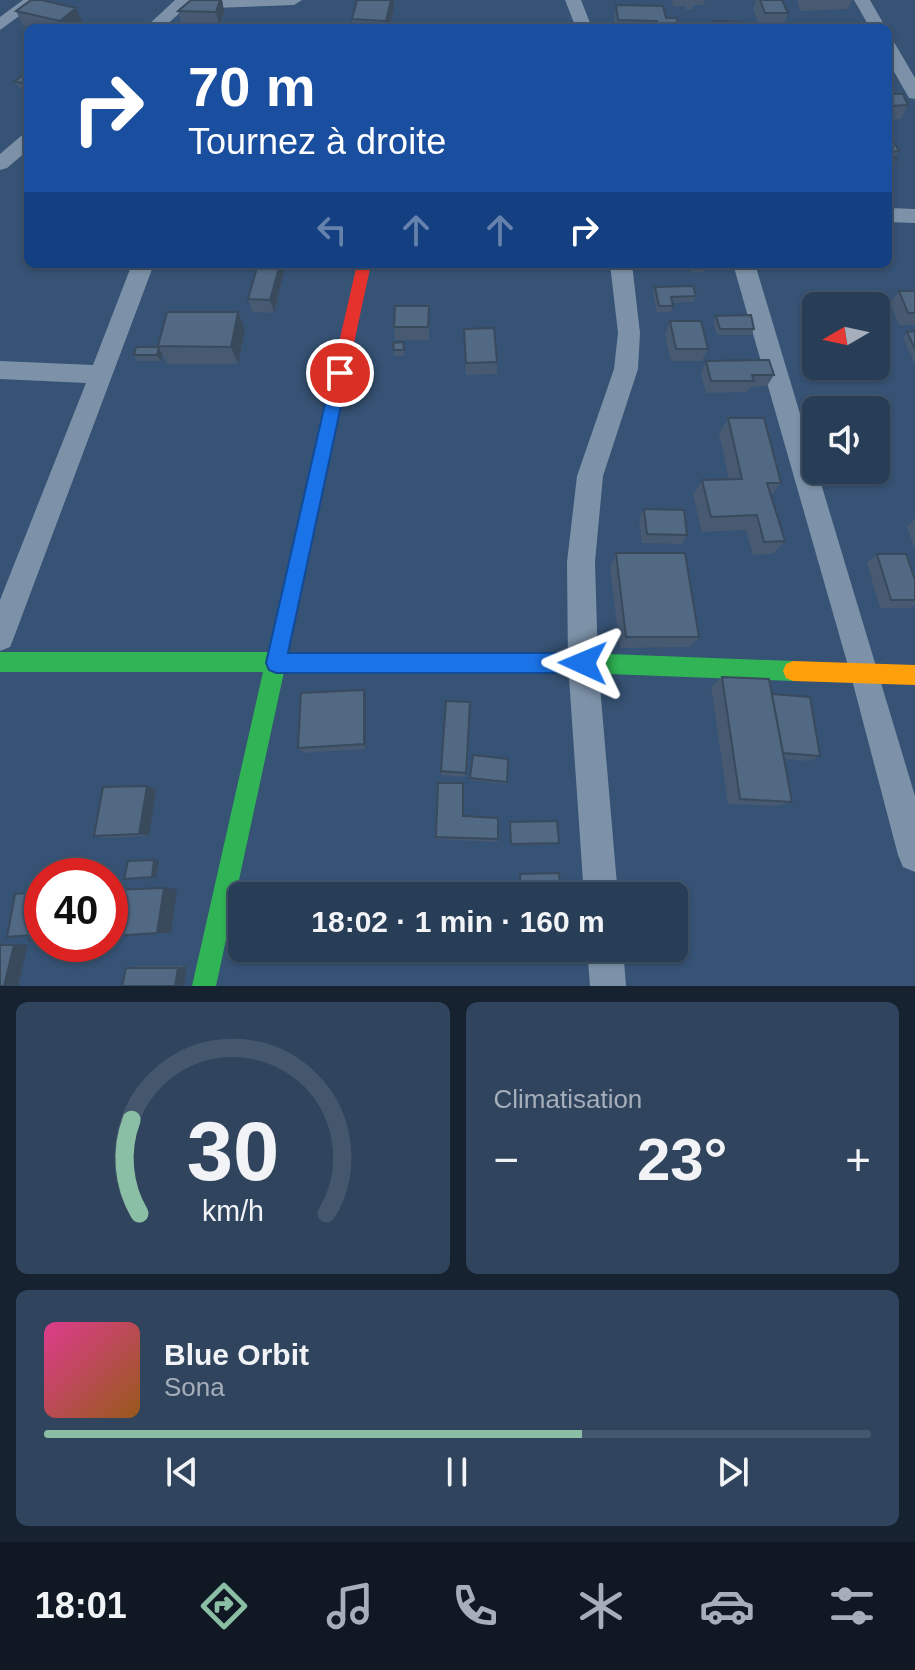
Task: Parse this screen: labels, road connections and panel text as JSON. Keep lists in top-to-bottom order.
{
  "north": "left",
  "page": {
    "turn": ["70 m", "Tournez à droite"],
    "limit": "40",
    "trip": "18:02 · 1 min · 160 m",
    "tile": "Climatisation",
    "heat": ["−", "23°", "+"],
    "song": ["Blue Orbit", "Sona"],
    "tabs": "18:01",
    "gauge": ["30", "km/h"]
  }
}
